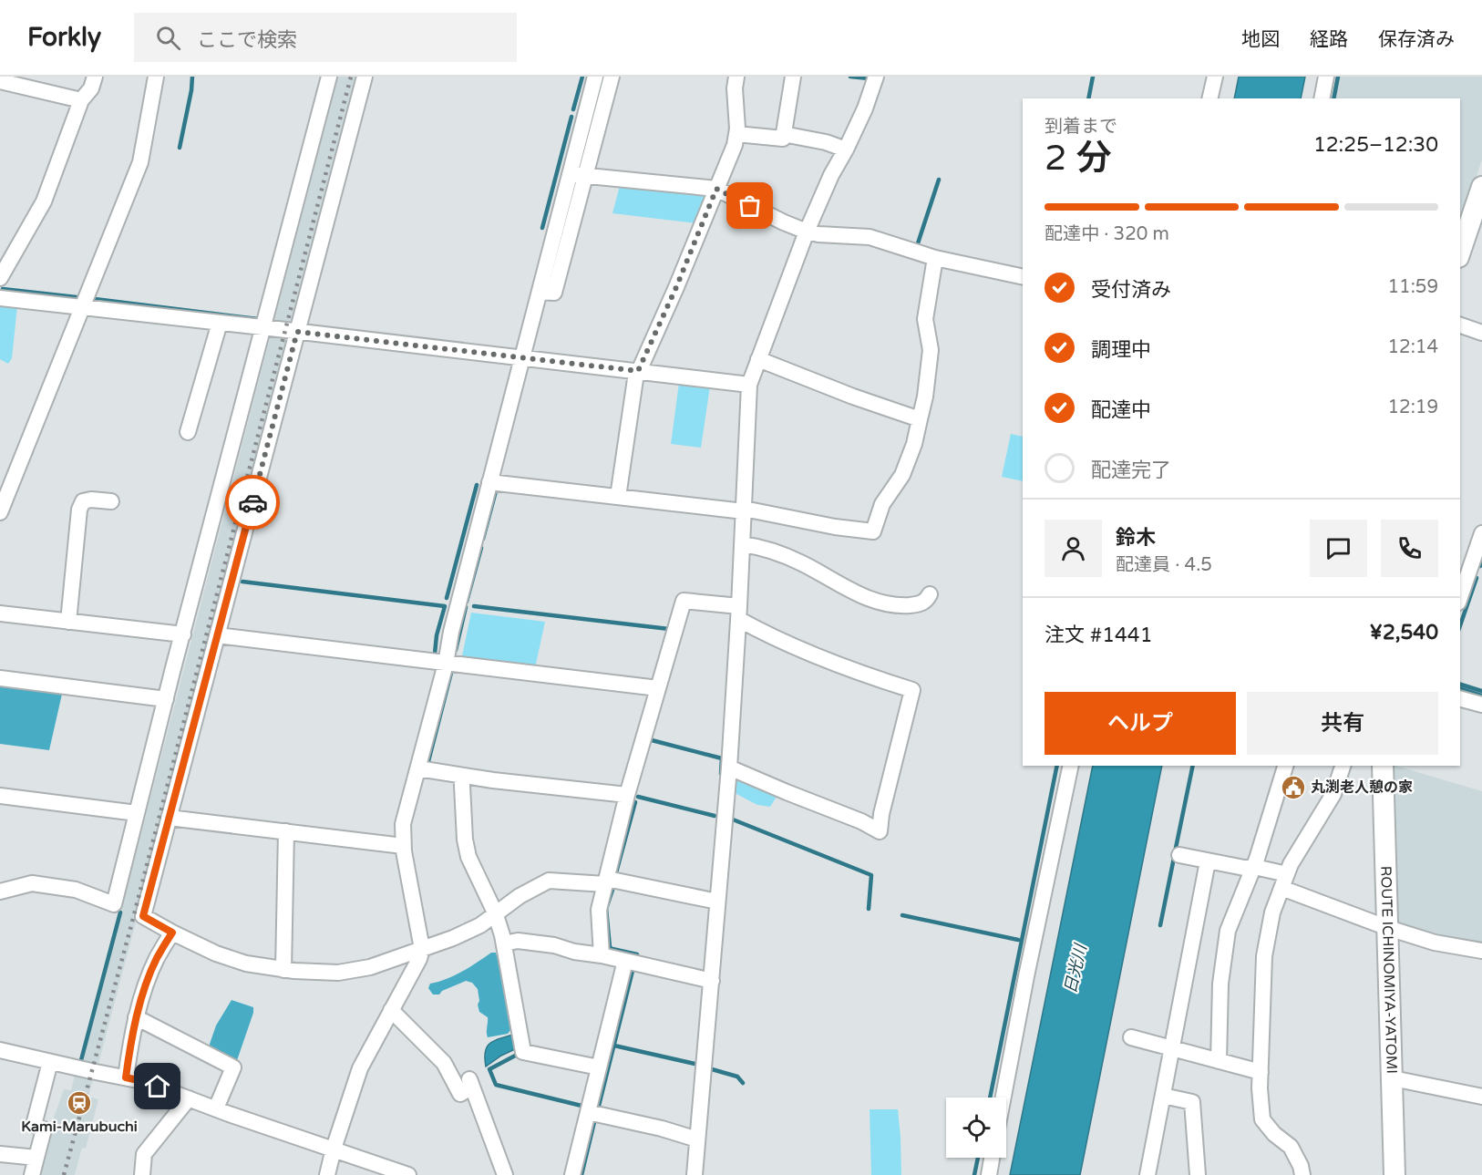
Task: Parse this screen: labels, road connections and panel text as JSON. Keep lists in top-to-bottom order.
{
  "streets": {
    "main road": ["ROUTE ICHINOMIYA-YATOMI"]
  },
  "water": ["日光川"],
  "places": {
    "public building": ["丸渕老人憩の家"],
    "station": ["Kami-Marubuchi"]
  },
  "page": {
    "header": "Forkly",
    "search": "ここで検索",
    "nav": ["地図", "経路", "保存済み"],
    "heading": ["2 分", "到着まで", "12:25–12:30"],
    "panel": [
      "鈴木",
      "配達員 · 4.5",
      "注文 #1441",
      "¥2,540"
    ],
    "bar": "配達中 · 320 m",
    "list": [
      ["受付済み", "11:59"],
      ["調理中", "12:14"],
      ["配達中", "12:19"],
      "配達完了"
    ],
    "buttons": ["ヘルプ", "共有"]
  }
}
